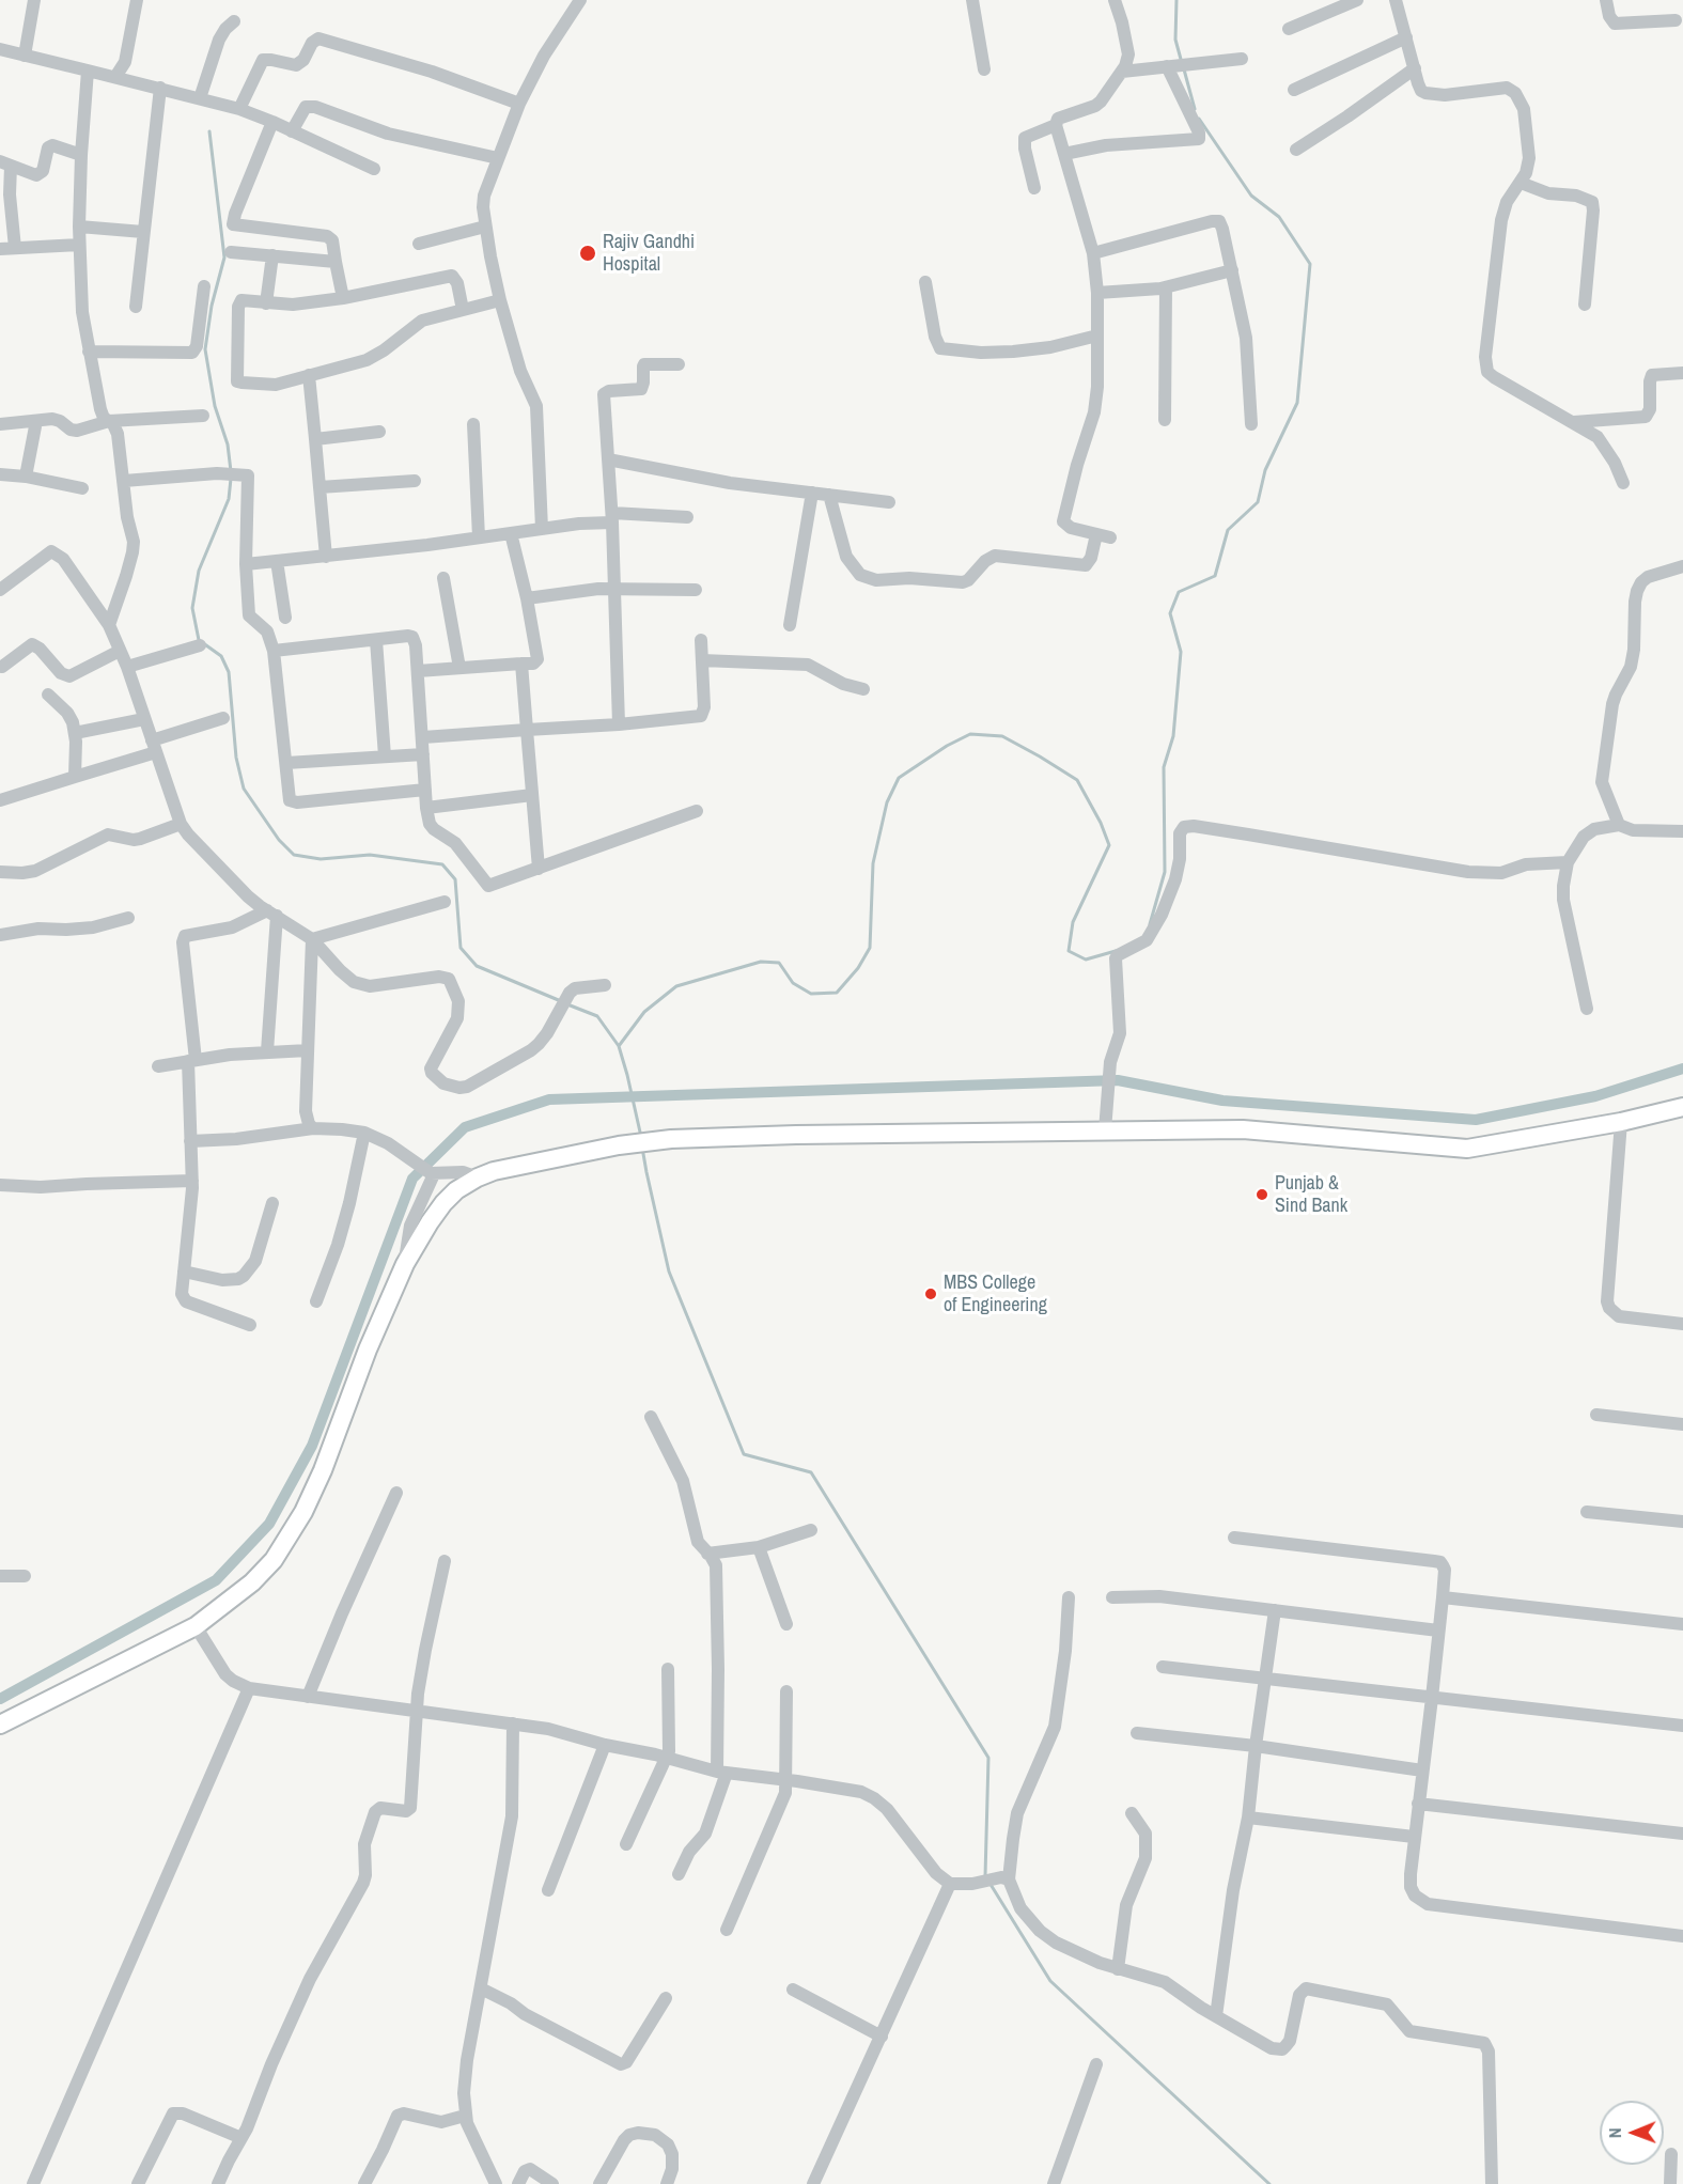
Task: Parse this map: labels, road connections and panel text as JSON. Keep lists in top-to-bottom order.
{
  "places": ["Rajiv Gandhi Hospital", "Punjab & Sind Bank", "MBS College of Engineering"],
  "north": "left"
}
